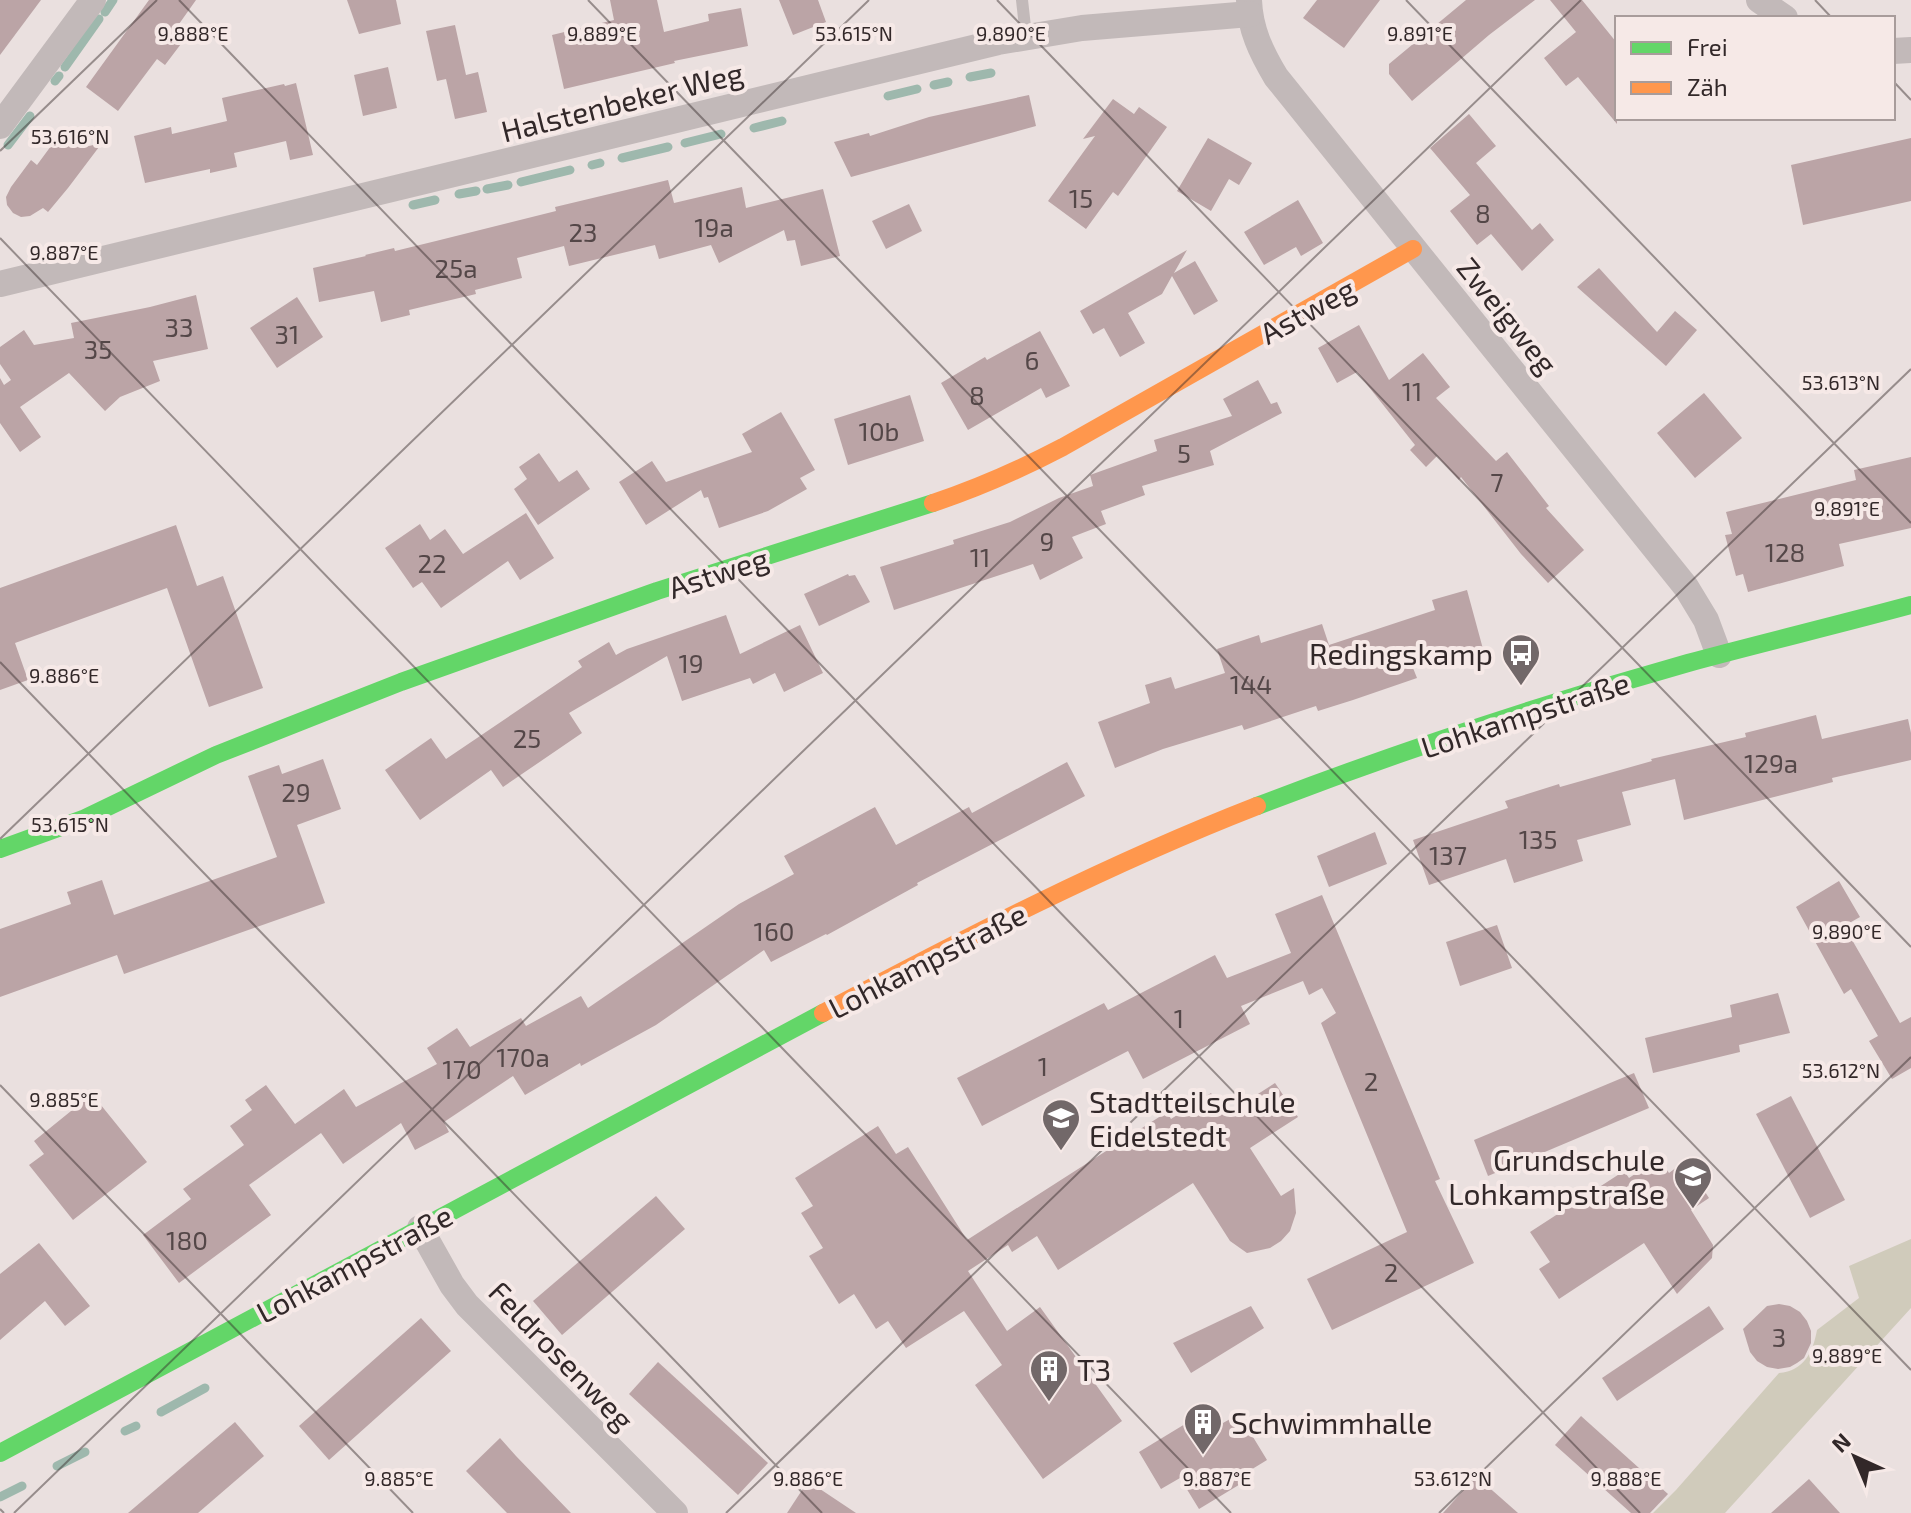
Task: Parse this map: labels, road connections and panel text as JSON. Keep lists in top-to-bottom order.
{
  "streets": {
    "street": [
      "Halstenbeker Weg",
      "Astweg",
      "Zweigweg",
      "Lohkampstraße",
      "Feldrosenweg"
    ]
  },
  "crossings": [
    ["Halstenbeker Weg", "Zweigweg"],
    ["Astweg", "Zweigweg"],
    ["Zweigweg", "Lohkampstraße"],
    ["Lohkampstraße", "Feldrosenweg"]
  ],
  "places": {
    "bus stop": ["Redingskamp"],
    "school or university": ["Stadtteilschule Eidelstedt", "Grundschule Lohkampstraße"],
    "building": ["T3", "Schwimmhalle"]
  },
  "house_numbers": [
    "15",
    "8",
    "19a",
    "23",
    "25a",
    "33",
    "31",
    "35",
    "6",
    "11",
    "8",
    "10b",
    "5",
    "7",
    "9",
    "128",
    "11",
    "22",
    "19",
    "144",
    "25",
    "129a",
    "29",
    "135",
    "137",
    "160",
    "1",
    "170a",
    "1",
    "170",
    "2",
    "180",
    "2",
    "3"
  ],
  "legend": ["Frei", "Zäh"],
  "north": "top left",
  "coordinates": [
    "53.615°N",
    "9.888°E",
    "9.889°E",
    "9.890°E",
    "9.891°E",
    "53.616°N",
    "9.887°E",
    "53.613°N",
    "9.886°E",
    "53.612°N",
    "9.885°E"
  ]
}
